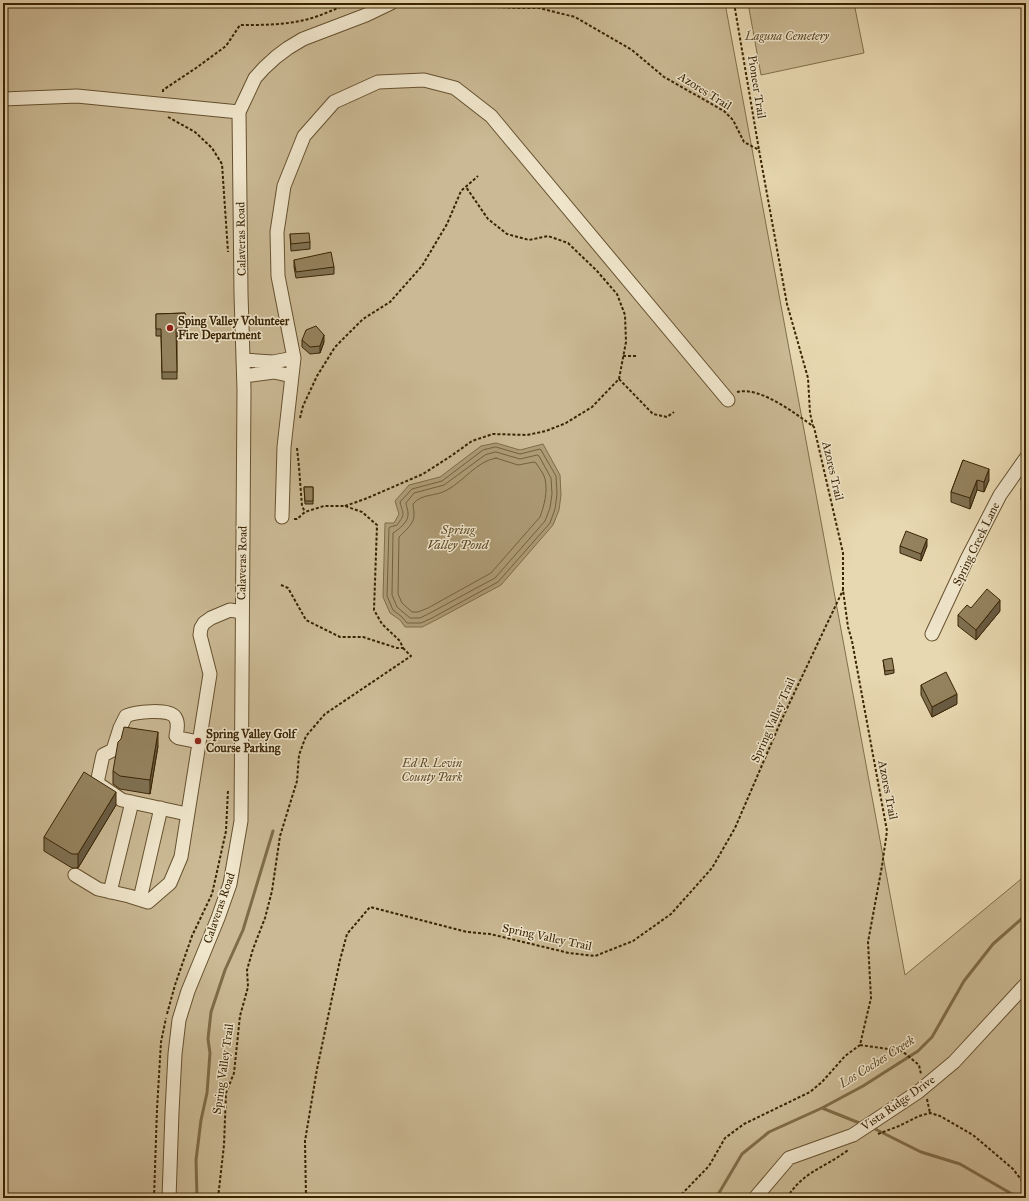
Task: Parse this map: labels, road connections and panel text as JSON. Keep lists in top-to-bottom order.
{
  "streets": {
    "street": ["Calaveras Road", "Spring Creek Lane", "Vista Ridge Drive"],
    "path": ["Pioneer Trail", "Azores Trail", "Spring Valley Trail"]
  },
  "crossings": [
    ["Pioneer Trail", "Azores Trail"],
    ["Azores Trail", "Spring Valley Trail"]
  ],
  "water": ["Spring Valley Pond", "Los Coches Creek"],
  "parks": ["Laguna Cemetery", "Ed R. Levin County Park"],
  "places": ["Sping Valley Volunteer Fire Department", "Spring Valley Golf Course Parking"]
}
